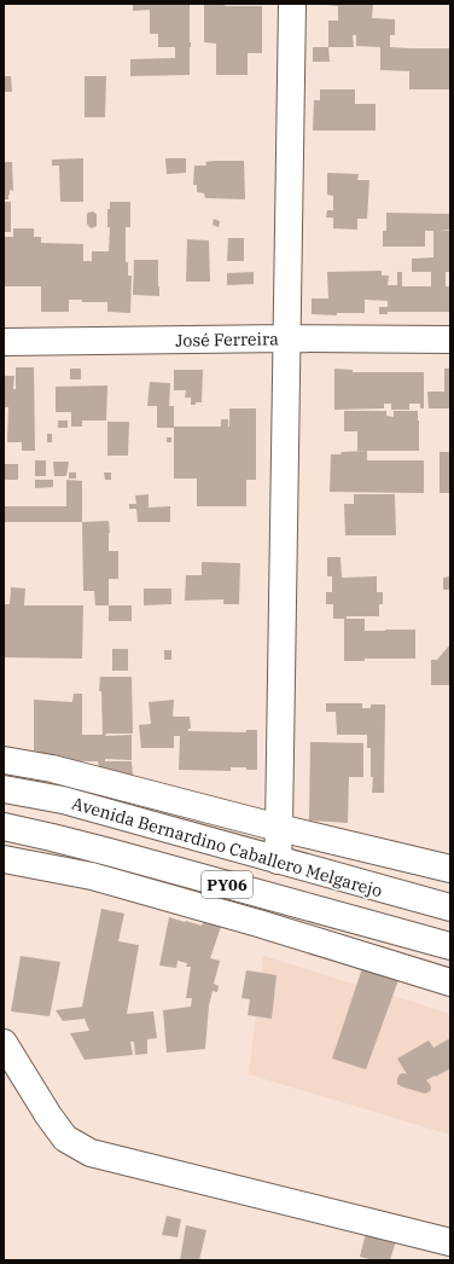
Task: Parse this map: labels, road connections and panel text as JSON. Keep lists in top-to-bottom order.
{
  "streets": {
    "main road": ["José Ferreira", "Avenida Bernardino Caballero Melgarejo", "PY06"]
  }
}
